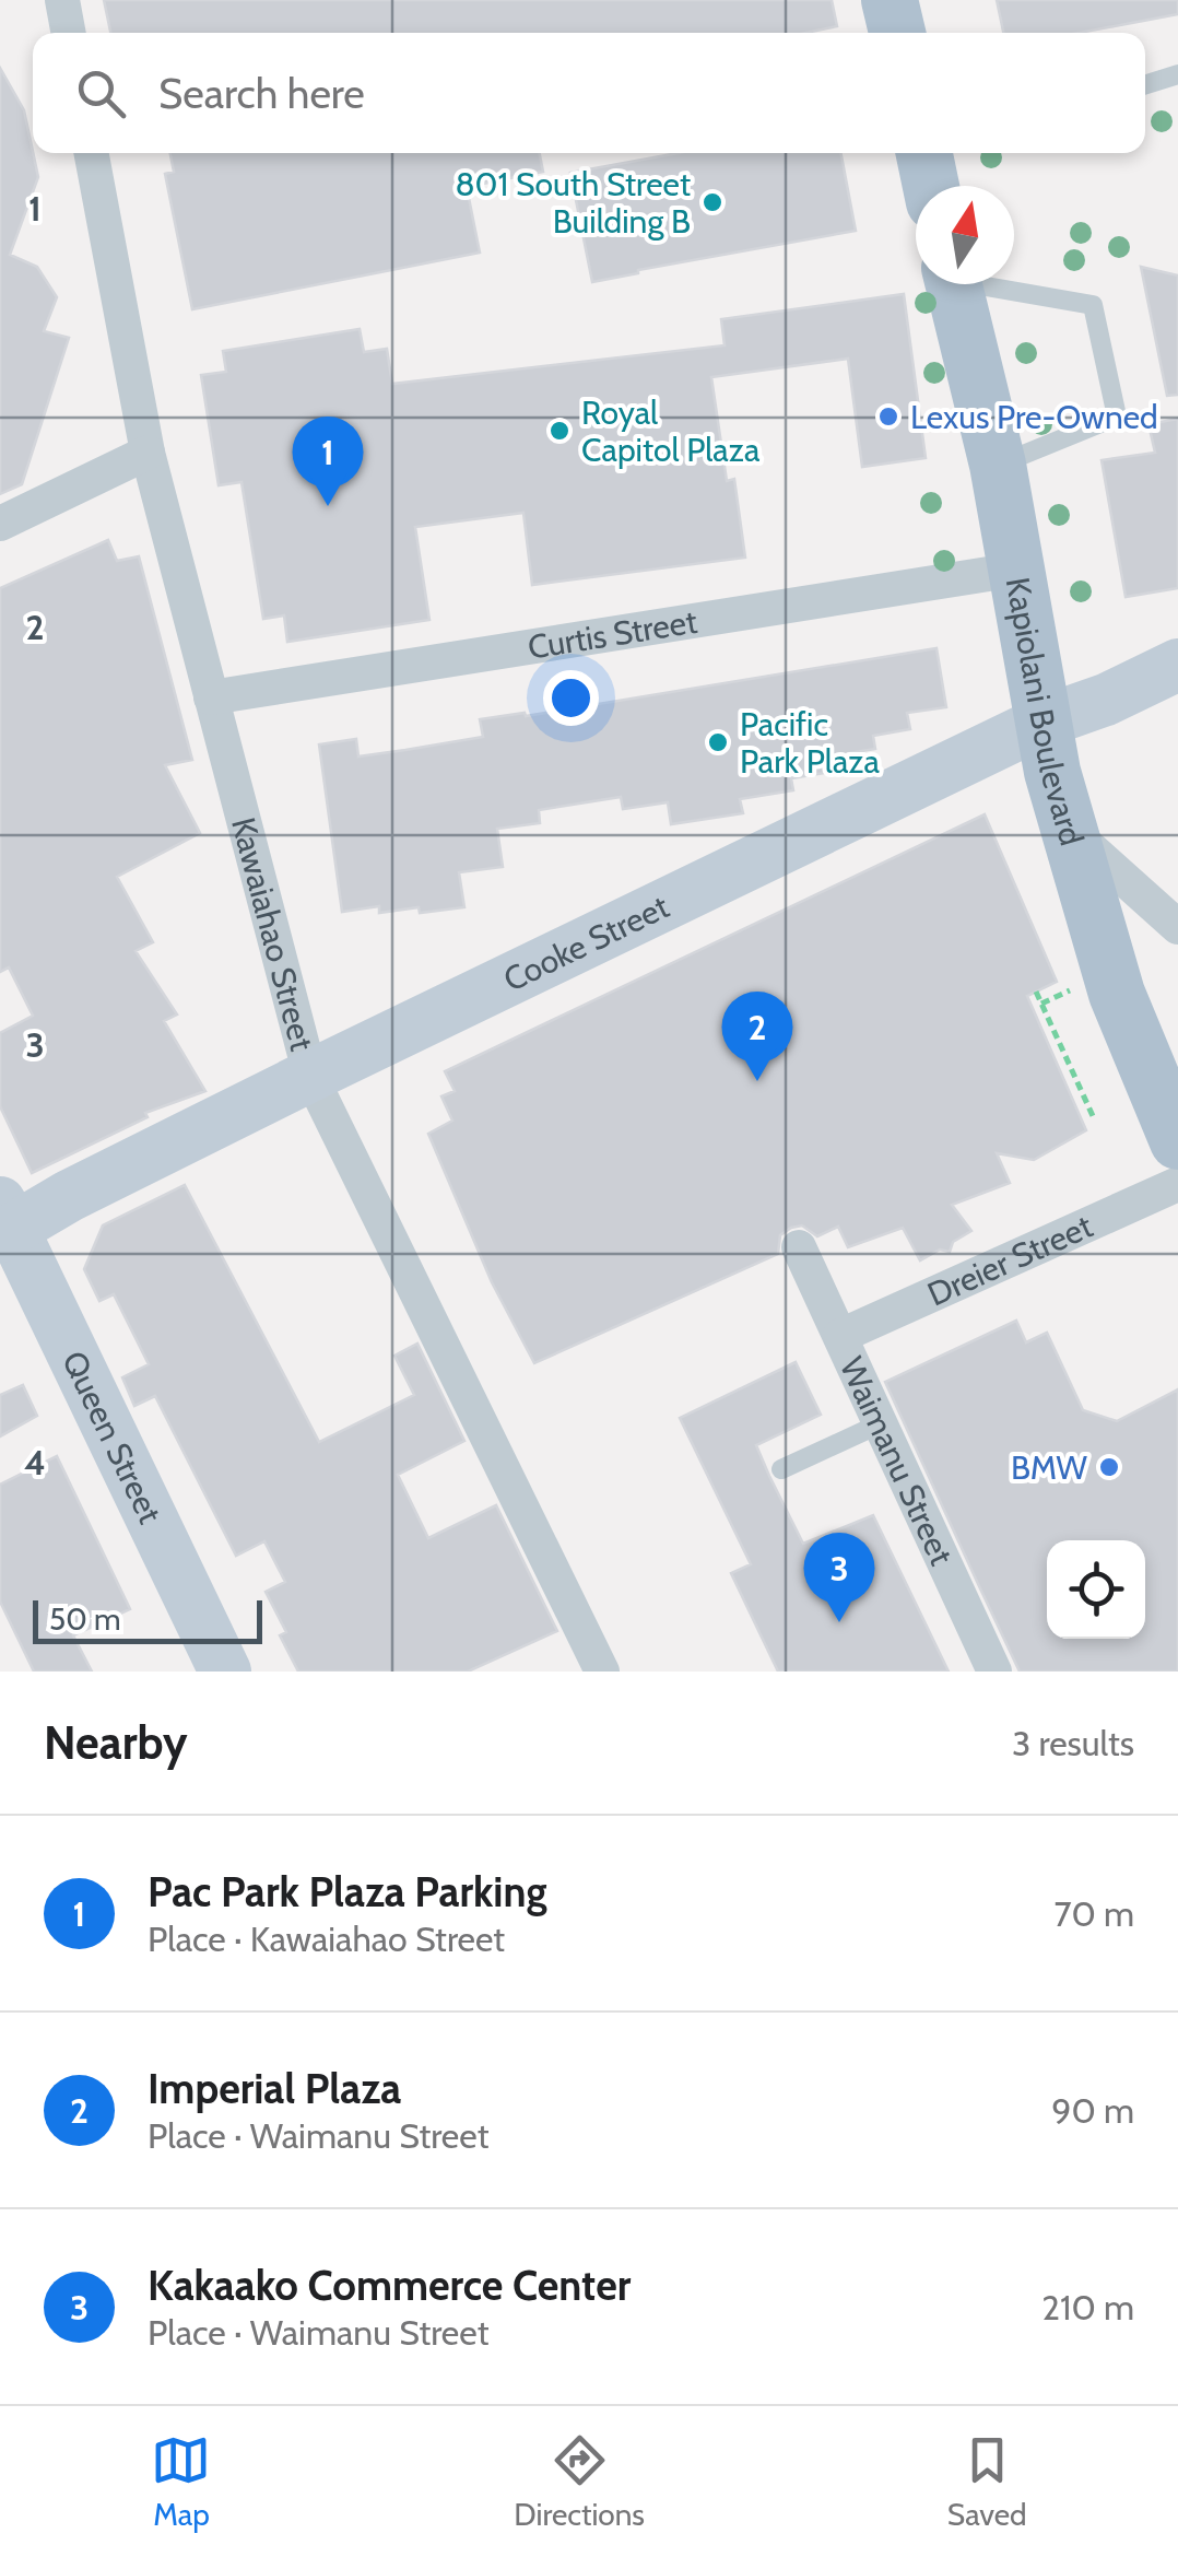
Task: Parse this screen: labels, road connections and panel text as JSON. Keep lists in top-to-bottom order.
{
  "streets": {
    "main road": ["Kapiolani Boulevard"],
    "street": [
      "Curtis Street",
      "Kawaiahao Street",
      "Cooke Street",
      "Dreier Street",
      "Queen Street",
      "Waimanu Street"
    ]
  },
  "crossings": [
    ["Curtis Street", "Kapiolani Boulevard"],
    ["Curtis Street", "Kawaiahao Street"],
    ["Kapiolani Boulevard", "Cooke Street"],
    ["Kawaiahao Street", "Cooke Street"],
    ["Cooke Street", "Queen Street"],
    ["Dreier Street", "Waimanu Street"]
  ],
  "places": [
    "801 South Street Building B",
    "Lexus Pre-Owned",
    "Royal Capitol Plaza",
    "Pacific Park Plaza",
    "BMW"
  ],
  "scale_bar": "50 m",
  "north": "top",
  "page": {
    "search": "Search here",
    "pins": ["1", "2", "3"],
    "scale": "50 m",
    "heading": ["Nearby", "3 results"],
    "list": [
      {
        "mark": "1",
        "name": "Pac Park Plaza Parking",
        "note": "Place · Kawaiahao Street",
        "value": "70 m"
      },
      {
        "mark": "2",
        "name": "Imperial Plaza",
        "note": "Place · Waimanu Street",
        "value": "90 m"
      },
      {
        "mark": "3",
        "name": "Kakaako Commerce Center",
        "note": "Place · Waimanu Street",
        "value": "210 m"
      }
    ],
    "nav": ["Map", "Directions", "Saved"]
  },
  "grid": {
    "rows": [
      "1",
      "2",
      "3",
      "4"
    ]
  }
}
